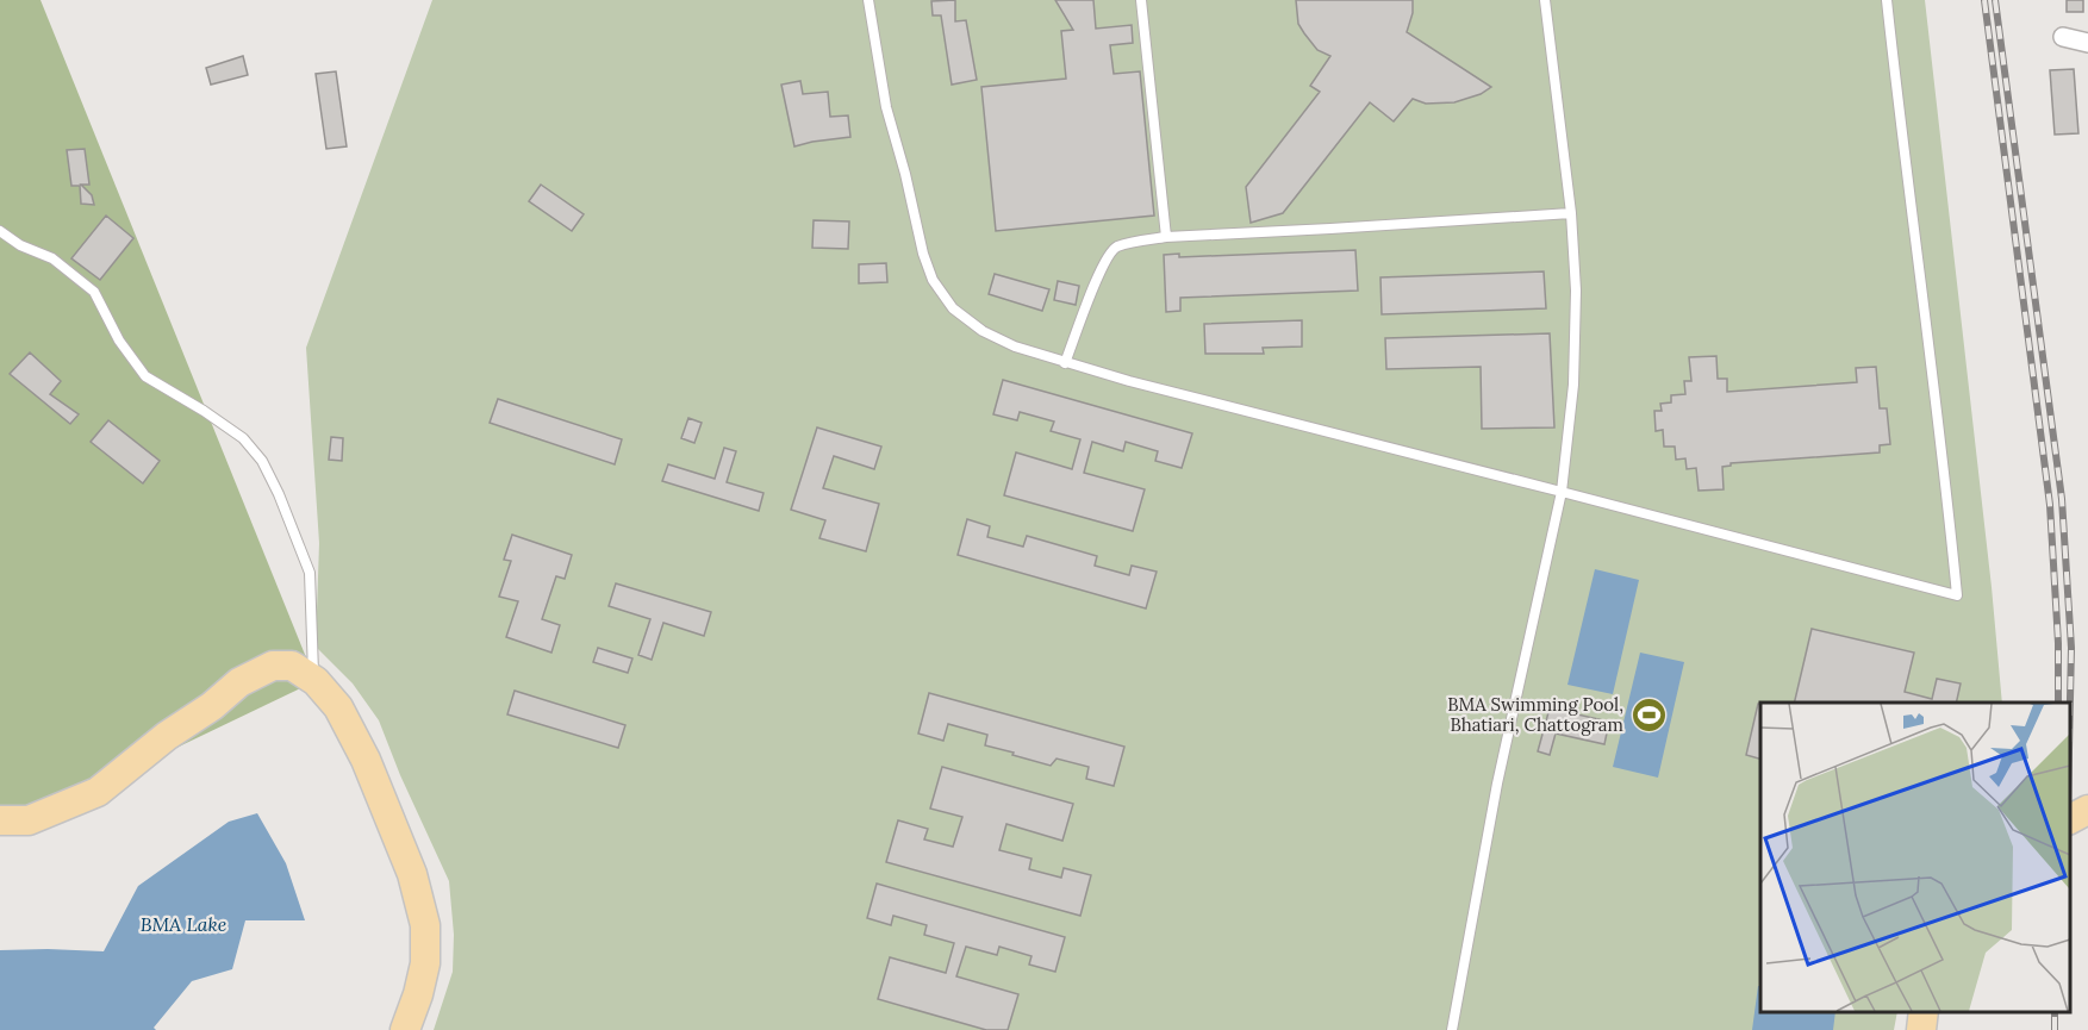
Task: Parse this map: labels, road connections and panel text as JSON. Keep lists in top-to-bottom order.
{
  "water": ["BMA Lake"],
  "places": {
    "sports": ["BMA Swimming Pool, Bhatiari, Chattogram"]
  }
}
